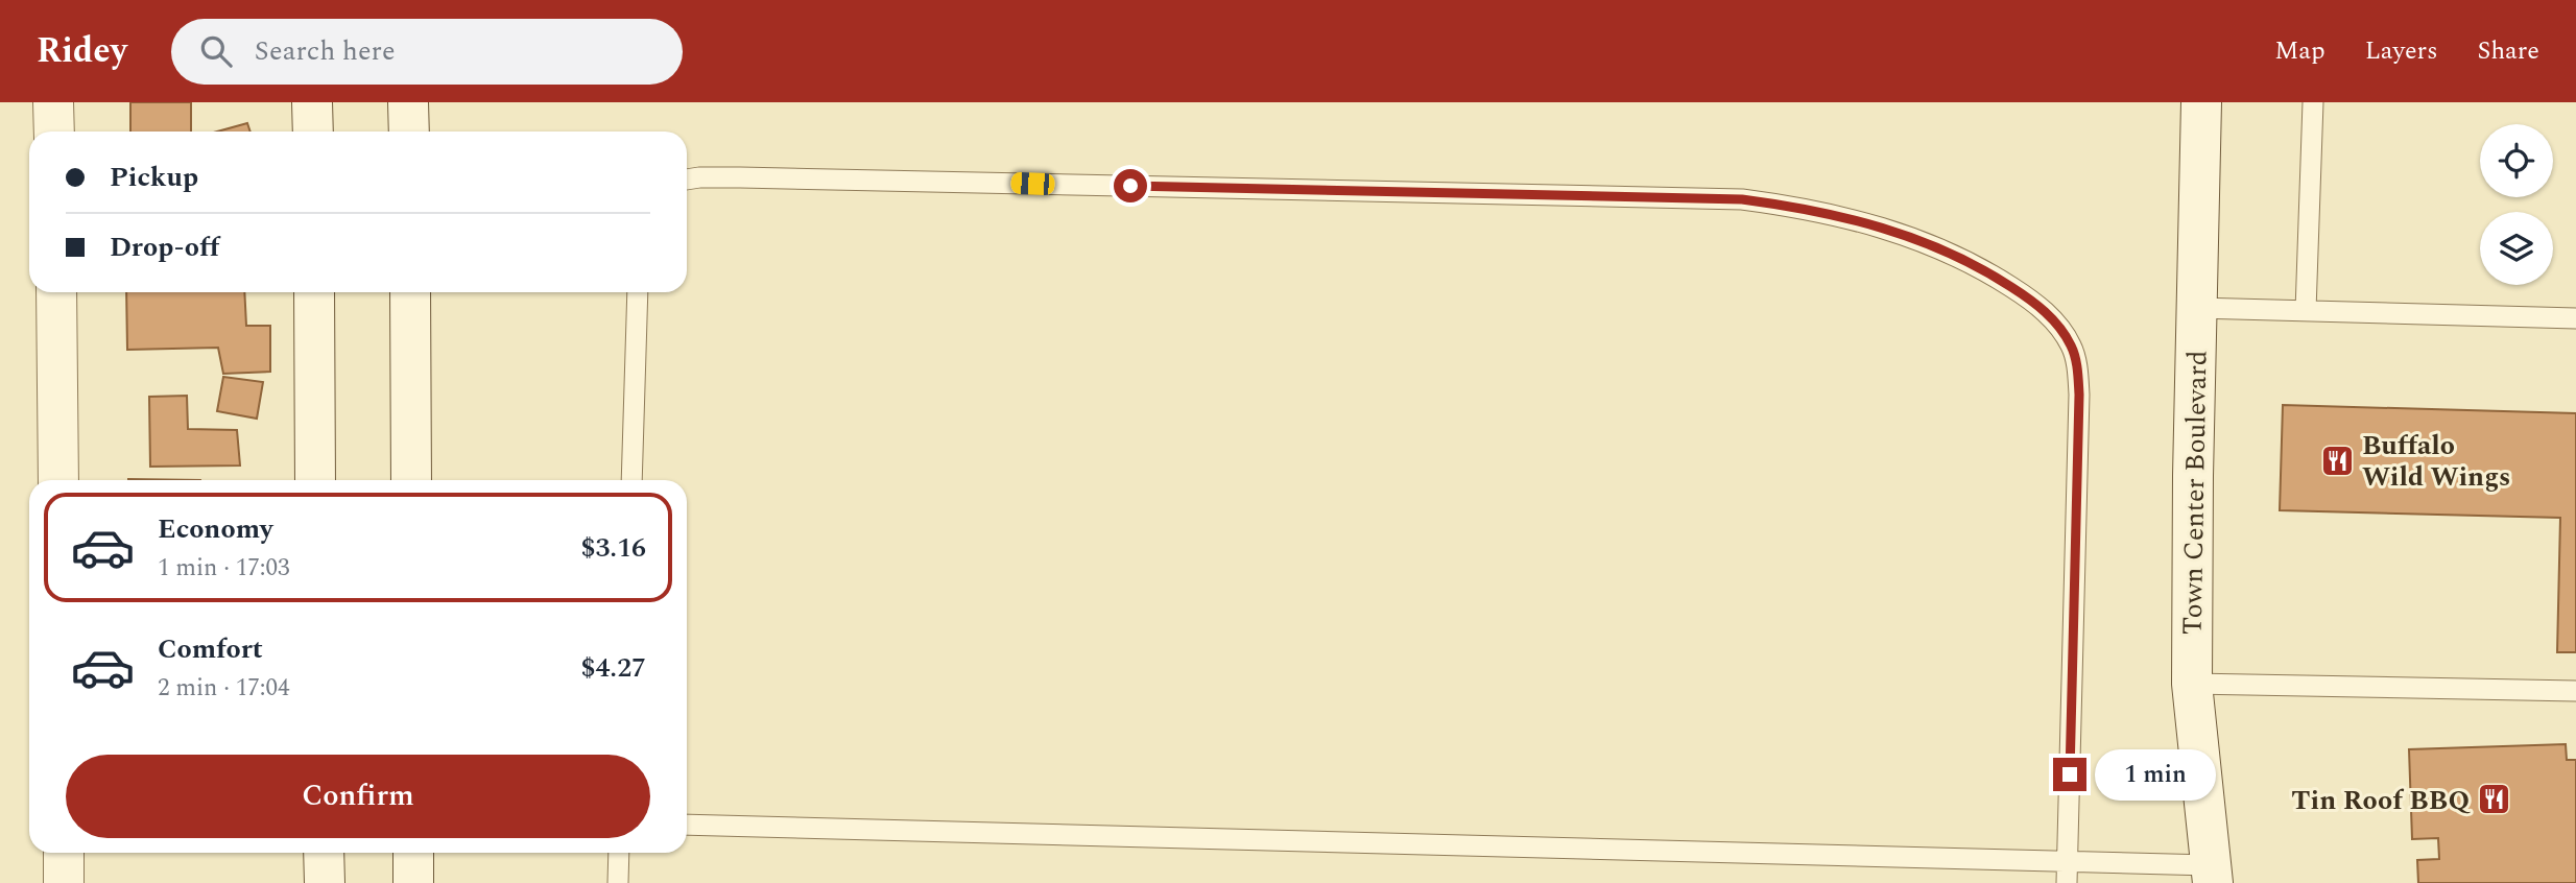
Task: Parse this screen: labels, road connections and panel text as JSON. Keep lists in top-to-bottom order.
{
  "streets": {
    "street": ["Town Center Boulevard"]
  },
  "places": {
    "restaurant": ["Buffalo Wild Wings", "Tin Roof BBQ"]
  },
  "page": {
    "header": "Ridey",
    "search": "Search here",
    "nav": ["Map", "Layers", "Share"],
    "banner": ["Pickup", "Drop-off"],
    "list": [
      {
        "name": "Economy",
        "note": "1 min · 17:03",
        "value": "$3.16"
      },
      {
        "name": "Comfort",
        "note": "2 min · 17:04",
        "value": "$4.27"
      }
    ],
    "buttons": "Confirm",
    "bubble": "1 min"
  }
}
